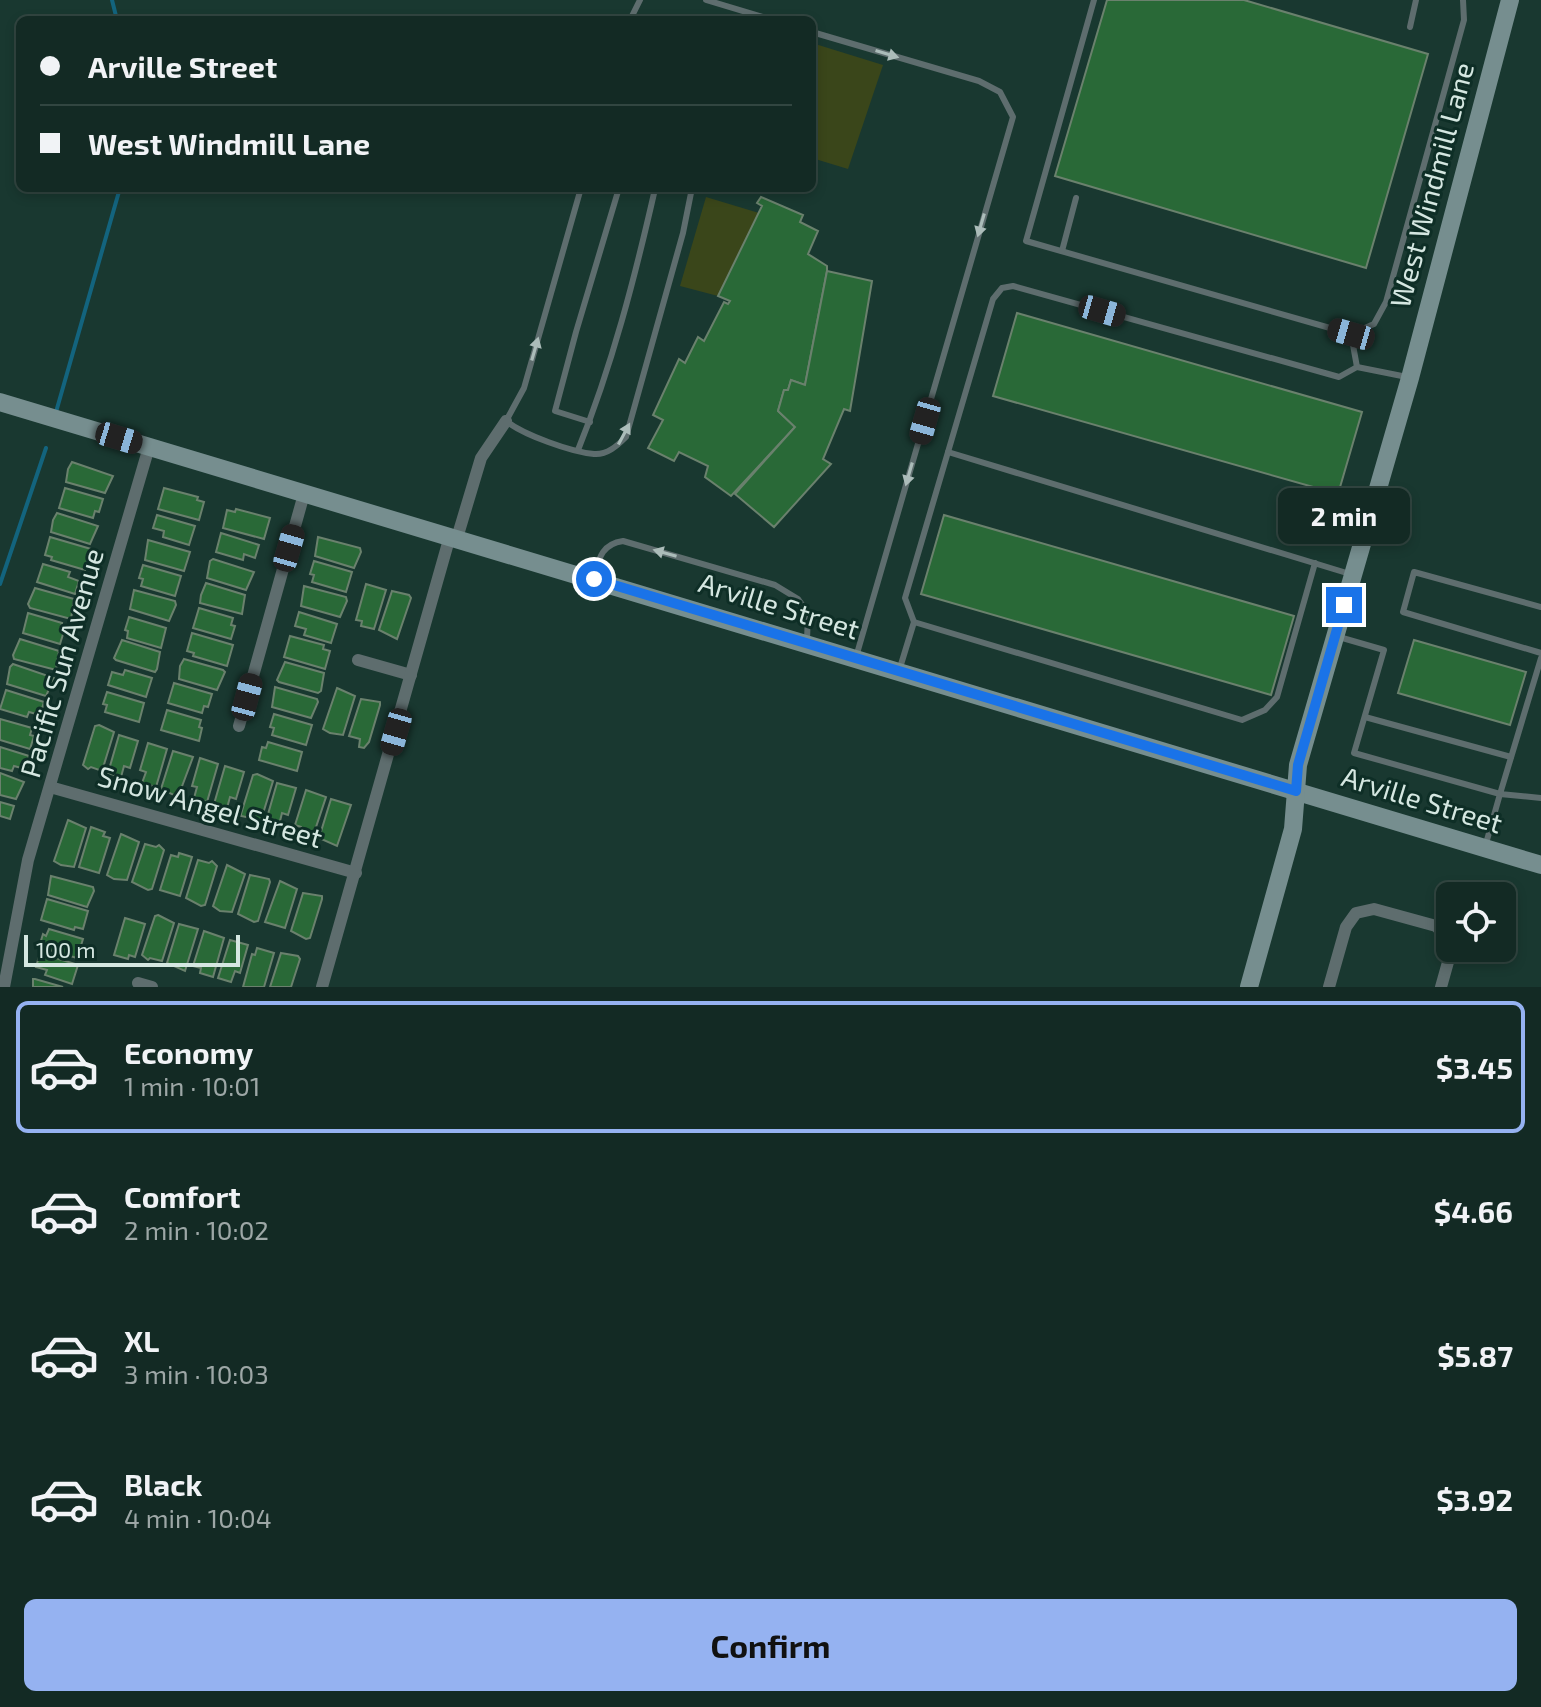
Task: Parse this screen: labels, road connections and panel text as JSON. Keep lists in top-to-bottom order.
{
  "streets": {
    "street": [
      "West Windmill Lane",
      "Arville Street",
      "Pacific Sun Avenue",
      "Snow Angel Street"
    ]
  },
  "crossings": [
    ["West Windmill Lane", "Arville Street"],
    ["Arville Street", "Pacific Sun Avenue"],
    ["Pacific Sun Avenue", "Snow Angel Street"]
  ],
  "scale_bar": "100 m",
  "page": {
    "banner": ["Arville Street", "West Windmill Lane"],
    "bubble": "2 min",
    "scale": "100 m",
    "list": [
      {
        "name": "Economy",
        "note": "1 min · 10:01",
        "value": "$3.45"
      },
      {
        "name": "Comfort",
        "note": "2 min · 10:02",
        "value": "$4.66"
      },
      {
        "name": "XL",
        "note": "3 min · 10:03",
        "value": "$5.87"
      },
      {
        "name": "Black",
        "note": "4 min · 10:04",
        "value": "$3.92"
      }
    ],
    "buttons": "Confirm"
  }
}
